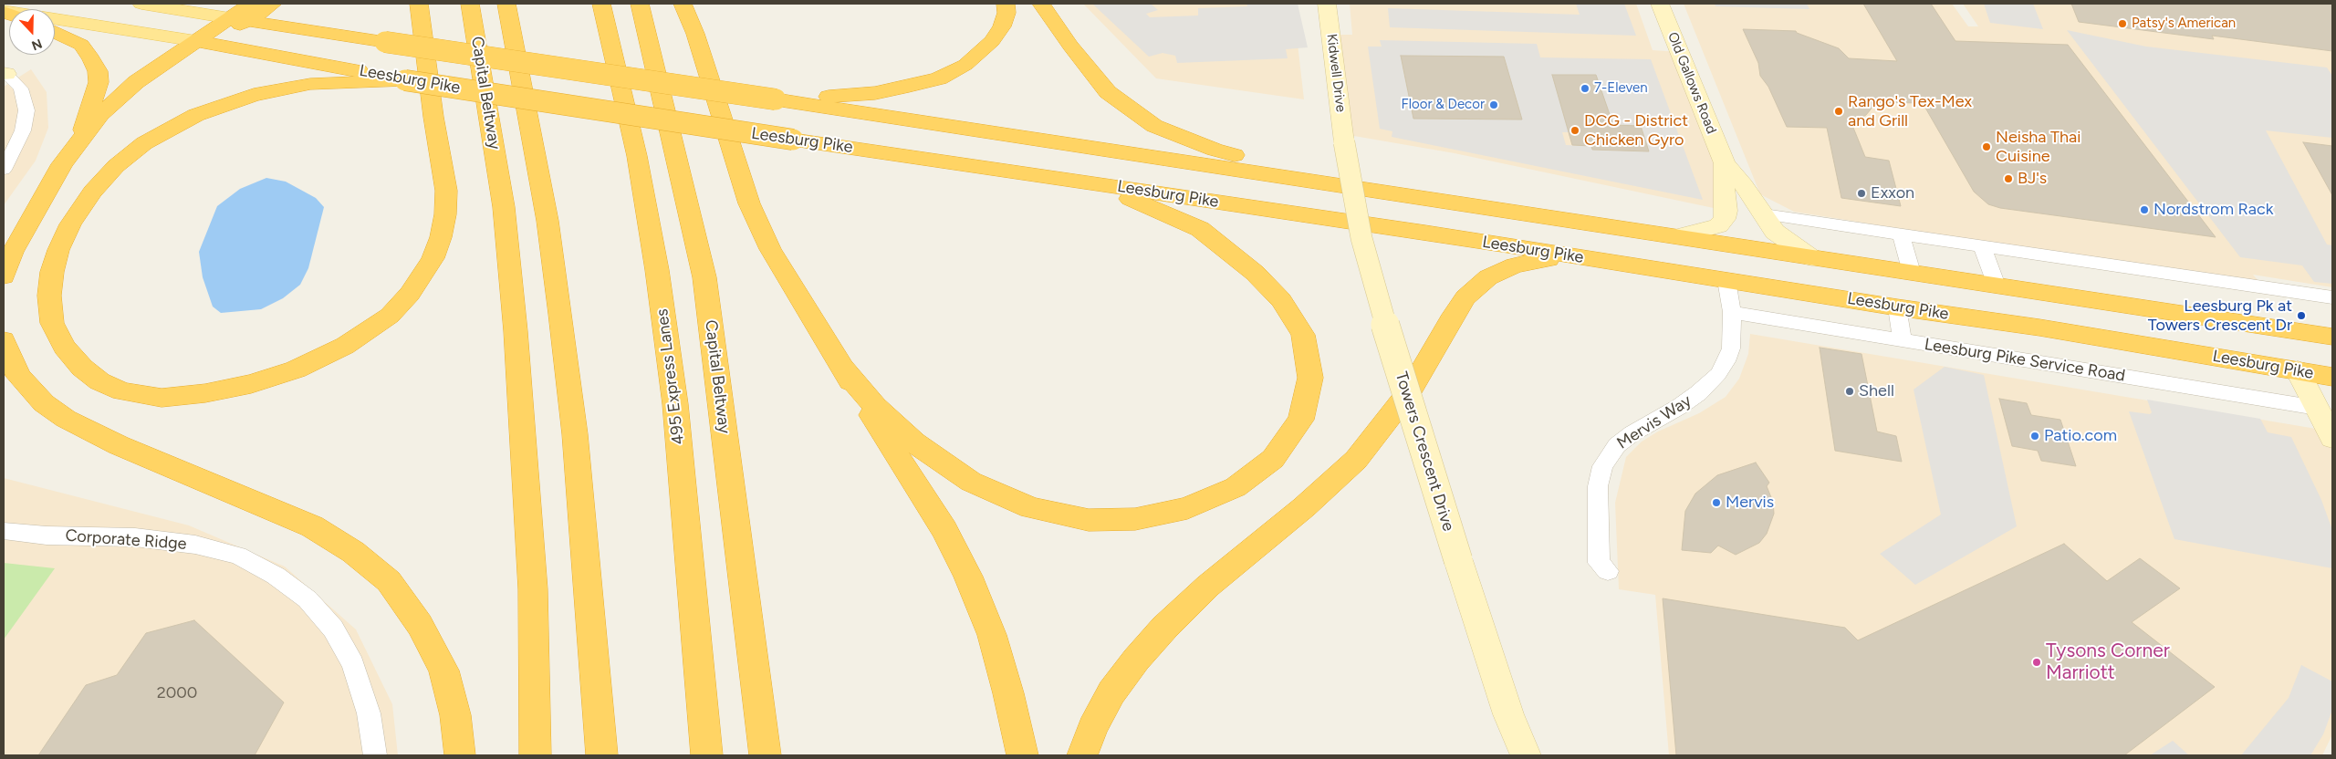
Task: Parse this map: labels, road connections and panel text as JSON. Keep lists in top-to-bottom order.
{
  "streets": {
    "highway": ["Leesburg Pike", "Capital Beltway", "495 Express Lanes"],
    "street": [
      "Kidwell Drive",
      "Old Gallows Road",
      "Leesburg Pike Service Road",
      "Mervis Way",
      "Towers Crescent Drive",
      "Corporate Ridge"
    ]
  },
  "crossings": [
    ["Kidwell Drive", "Towers Crescent Drive"],
    ["Leesburg Pike", "Old Gallows Road"],
    ["Leesburg Pike", "Mervis Way"],
    ["Leesburg Pike Service Road", "Mervis Way"]
  ],
  "places": [
    "Patsy's American",
    "7-Eleven",
    "Floor & Decor",
    "Rango's Tex-Mex and Grill",
    "DCG - District Chicken Gyro",
    "Neisha Thai Cuisine",
    "BJ's",
    "Exxon",
    "Nordstrom Rack",
    "Leesburg Pk at Towers Crescent Dr",
    "Shell",
    "Patio.com",
    "Mervis",
    "Tysons Corner Marriott"
  ],
  "house_numbers": ["2000"],
  "north": "bottom"
}
